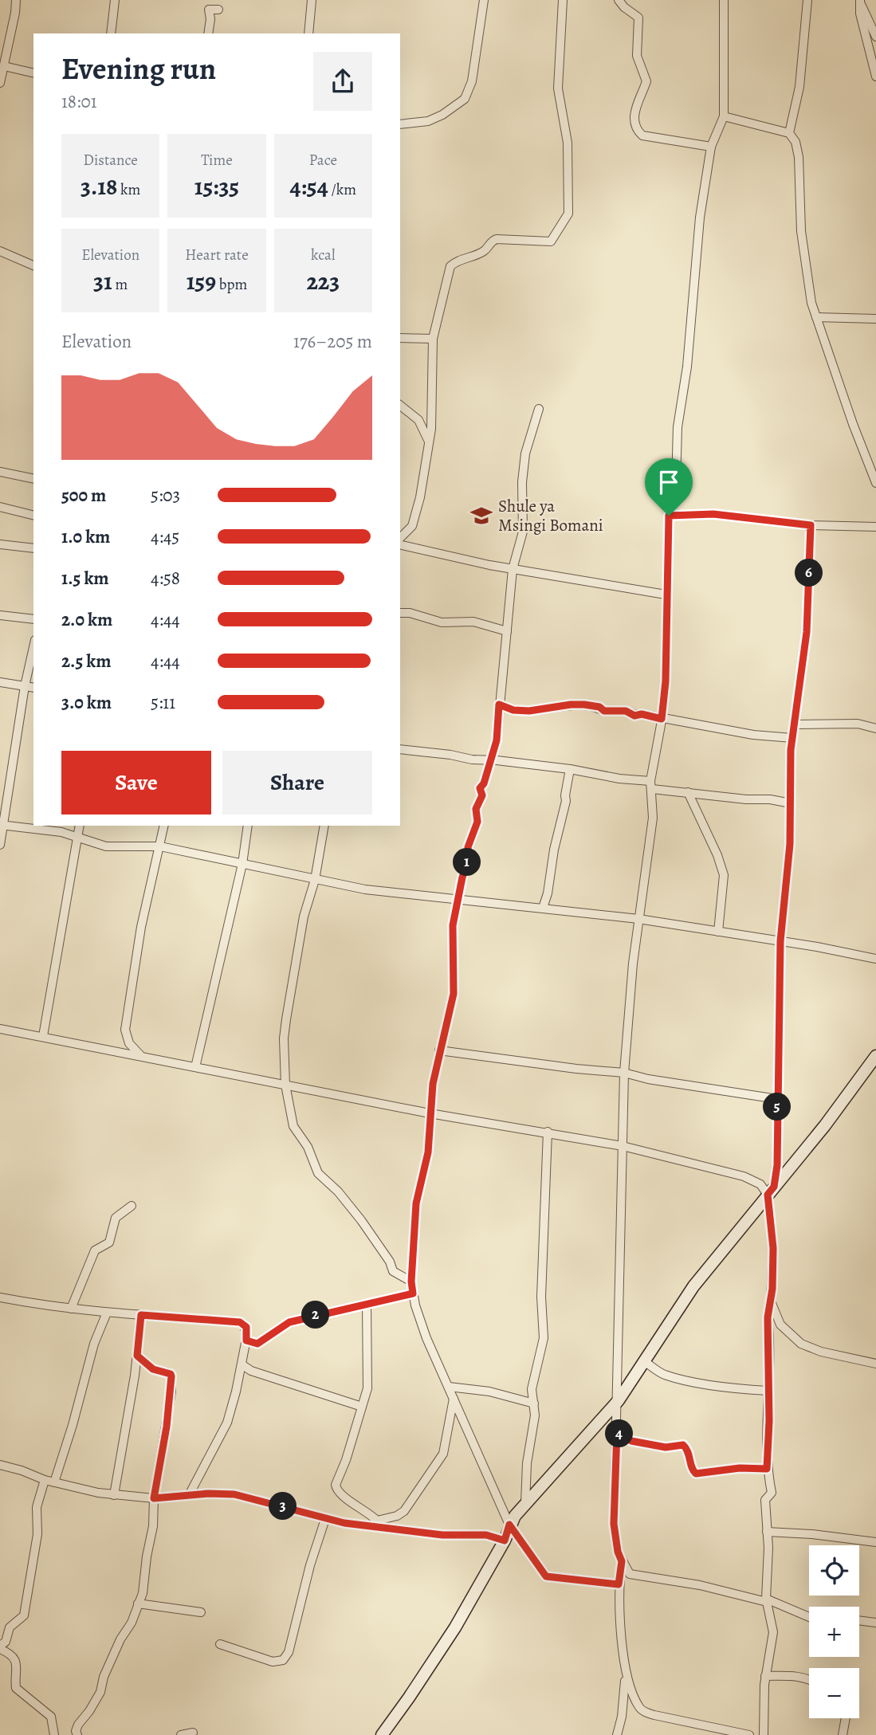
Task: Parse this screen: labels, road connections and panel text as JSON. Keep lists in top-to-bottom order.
{
  "places": {
    "school or university": ["Shule ya Msingi Bomani"]
  },
  "page": {
    "heading": ["Evening run", "18:01"],
    "stats": [
      ["Distance", "3.18 km"],
      ["Time", "15:35"],
      ["Pace", "4:54 /km"],
      ["Elevation", "31 m"],
      ["Heart rate", "159 bpm"],
      ["kcal", "223"]
    ],
    "chart": ["Elevation", "176–205 m"],
    "list": [
      {
        "name": "500 m",
        "note": "5:03"
      },
      {
        "name": "1.0 km",
        "note": "4:45"
      },
      {
        "name": "1.5 km",
        "note": "4:58"
      },
      {
        "name": "2.0 km",
        "note": "4:44"
      },
      {
        "name": "2.5 km",
        "note": "4:44"
      },
      {
        "name": "3.0 km",
        "note": "5:11"
      }
    ],
    "pins": [
      "6",
      "1",
      "5",
      "2",
      "4",
      "3"
    ],
    "buttons": ["Save", "Share"],
    "map_buttons": ["+", "−"]
  }
}
